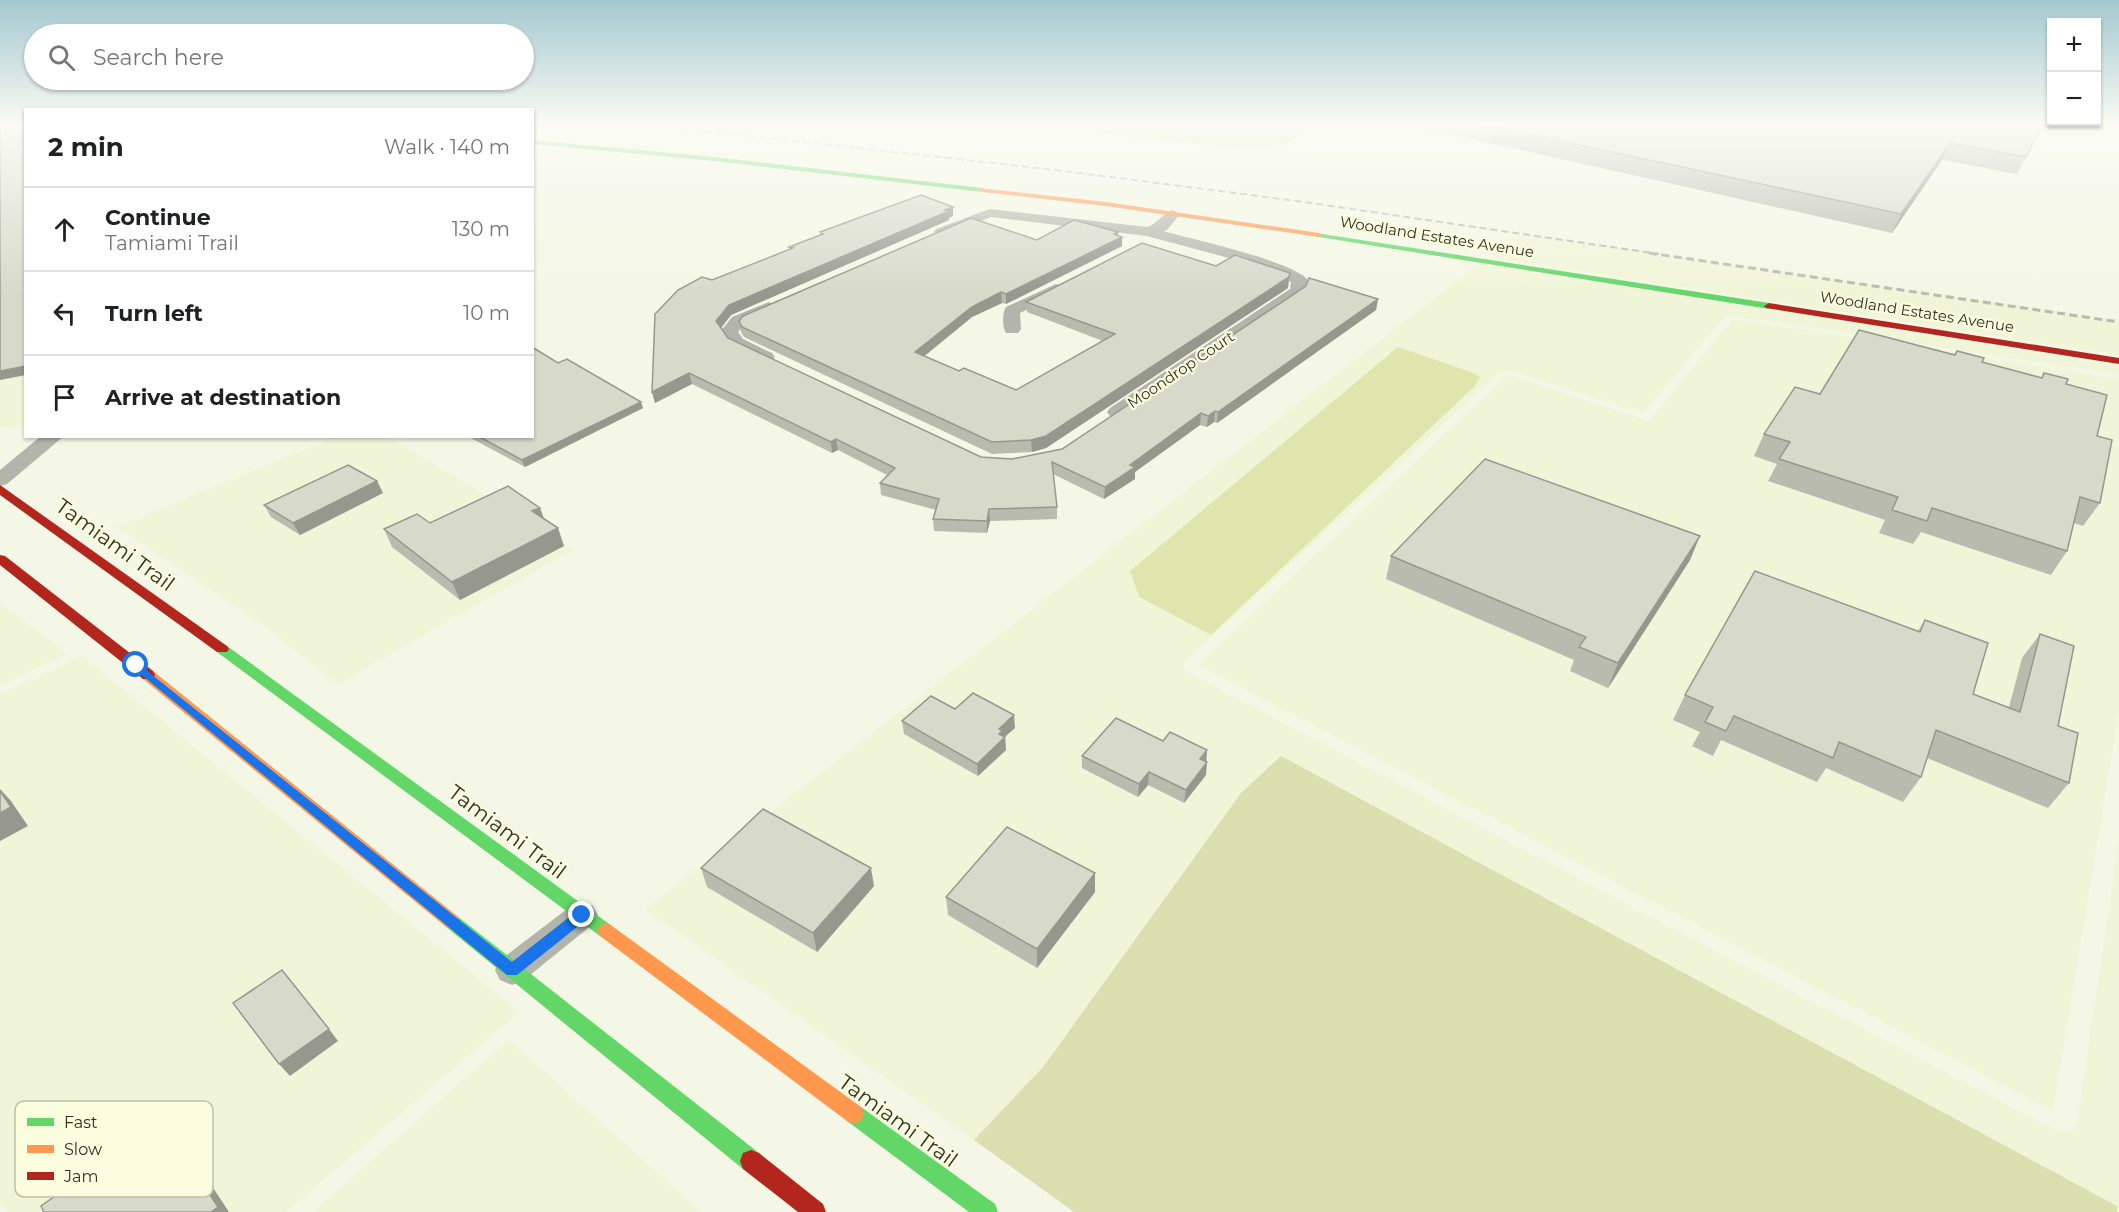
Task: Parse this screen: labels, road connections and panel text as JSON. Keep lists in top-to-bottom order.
{
  "streets": {
    "street": ["Woodland Estates Avenue", "Moondrop Court", "Tamiami Trail"]
  },
  "legend": ["Fast", "Slow", "Jam"],
  "page": {
    "map_buttons": ["+", "−"],
    "search": "Search here",
    "heading": ["2 min", "Walk · 140 m"],
    "list": [
      ["Continue", "Tamiami Trail", "130 m"],
      ["Turn left", "10 m"],
      "Arrive at destination"
    ]
  }
}
